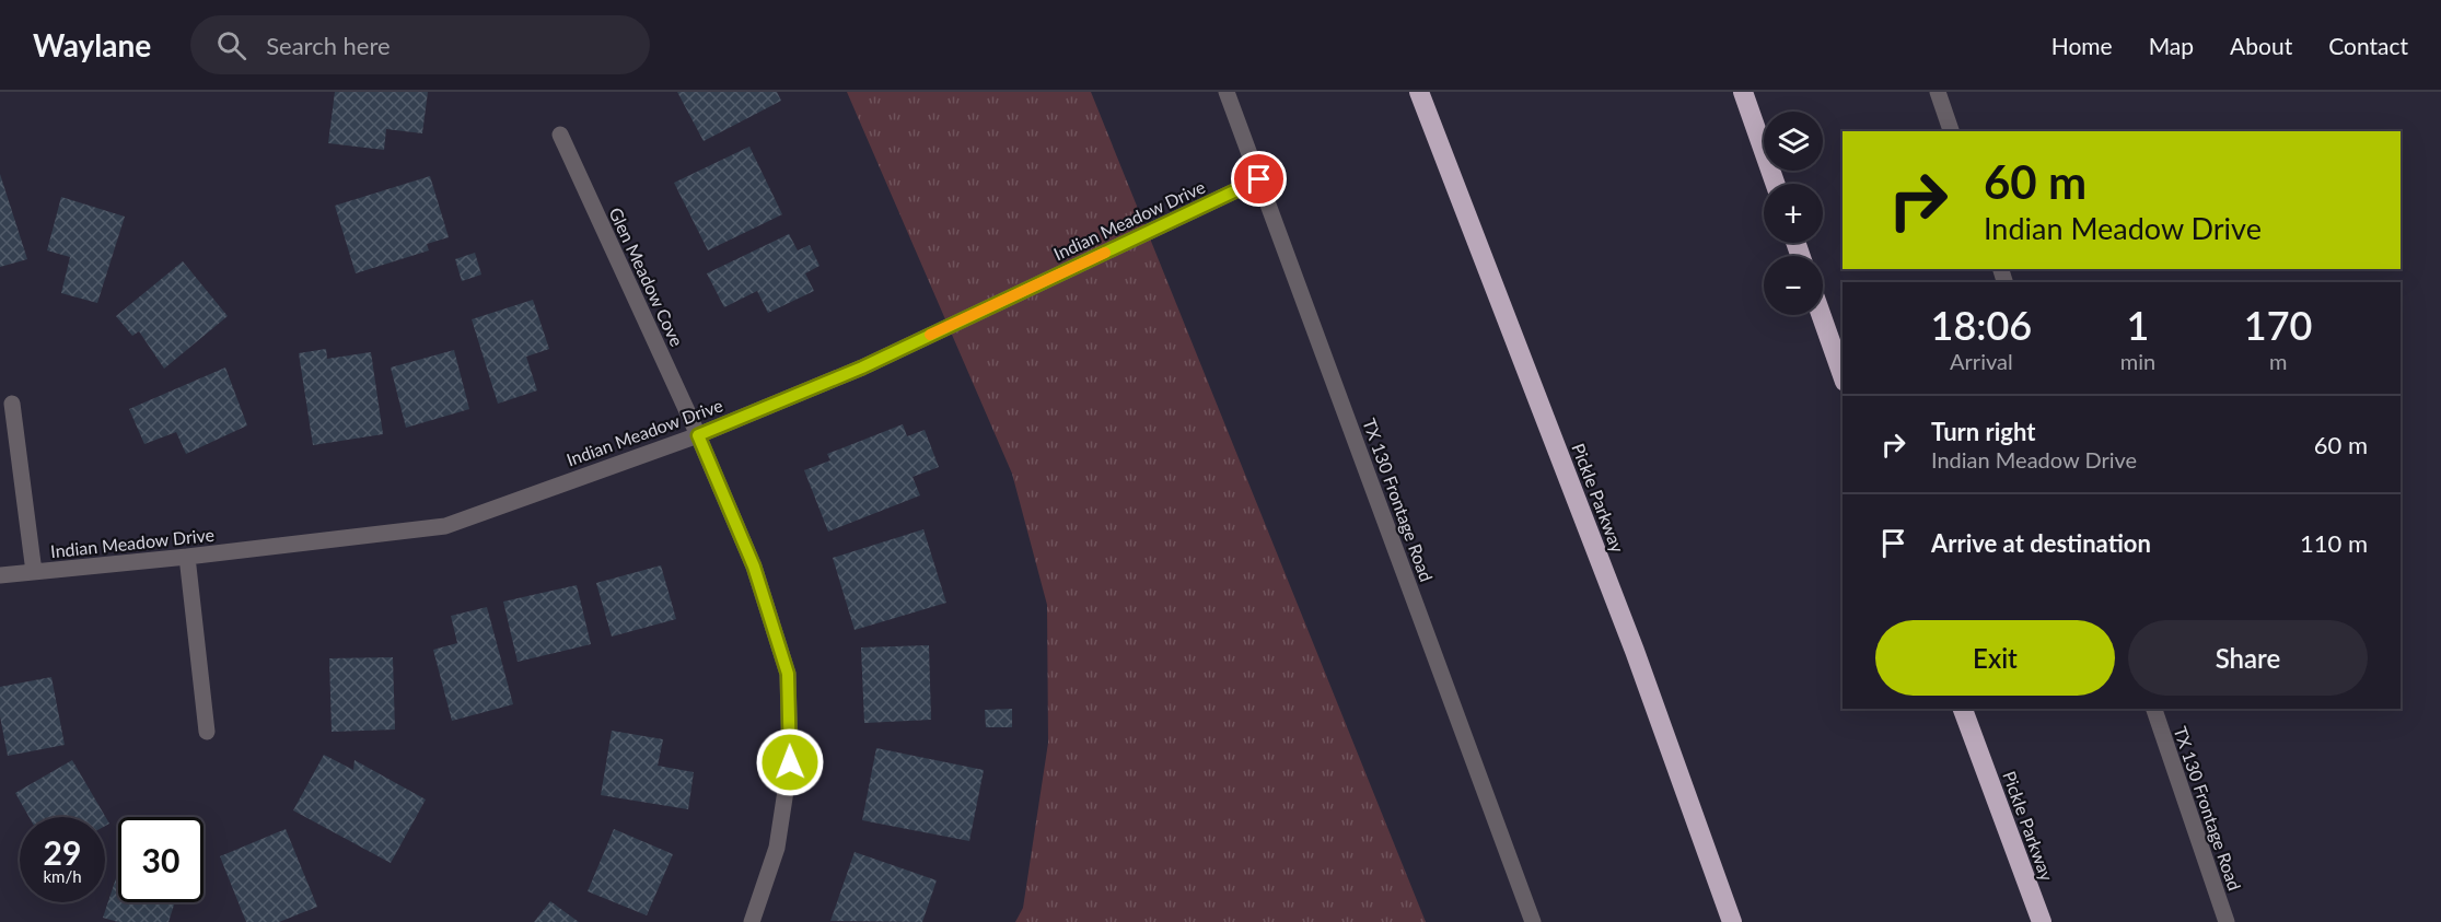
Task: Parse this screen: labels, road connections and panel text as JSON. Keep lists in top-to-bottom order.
{
  "streets": {
    "highway": ["Pickle Parkway"],
    "street": ["Indian Meadow Drive", "Glen Meadow Cove", "TX 130 Frontage Road"]
  },
  "crossings": [
    ["Indian Meadow Drive", "Glen Meadow Cove"],
    ["Indian Meadow Drive", "TX 130 Frontage Road"]
  ],
  "page": {
    "header": "Waylane",
    "search": "Search here",
    "nav": [
      "Home",
      "Map",
      "About",
      "Contact"
    ],
    "map_buttons": ["+", "−"],
    "turn": ["60 m", "Indian Meadow Drive"],
    "eta": [
      "18:06",
      "Arrival",
      "1",
      "min",
      "170",
      "m"
    ],
    "list": [
      {
        "name": "Turn right",
        "note": "Indian Meadow Drive",
        "value": "60 m"
      },
      {
        "name": "Arrive at destination",
        "value": "110 m"
      }
    ],
    "buttons": ["Exit", "Share"],
    "speed": "29 km/h",
    "limit": "30"
  }
}
